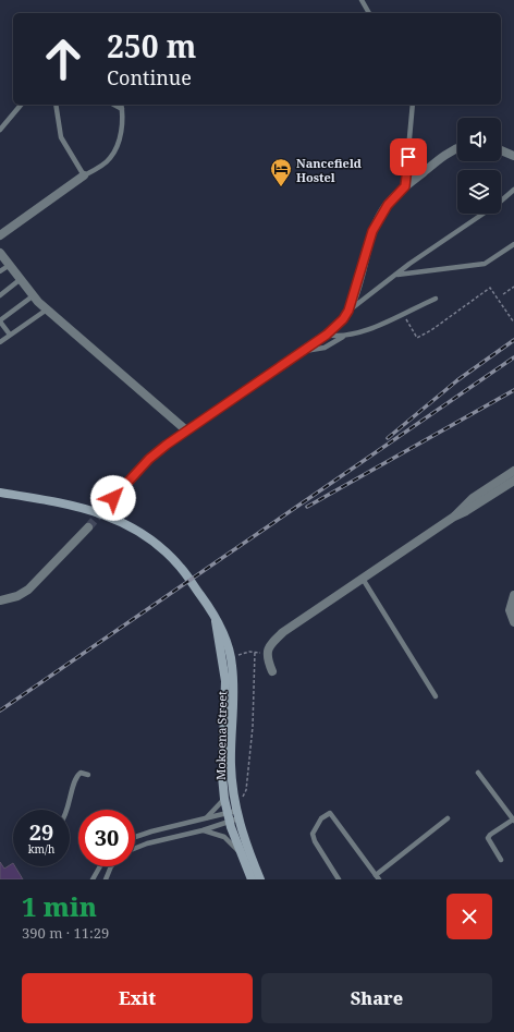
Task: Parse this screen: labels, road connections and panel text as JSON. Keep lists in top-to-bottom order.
{
  "streets": {
    "main road": ["Mokoena Street"]
  },
  "places": {
    "hotel": ["Nancefield Hostel"]
  },
  "page": {
    "turn": ["250 m", "Continue"],
    "speed": "29 km/h",
    "limit": "30",
    "heading": ["1 min", "390 m · 11:29"],
    "buttons": ["Exit", "Share"]
  }
}
